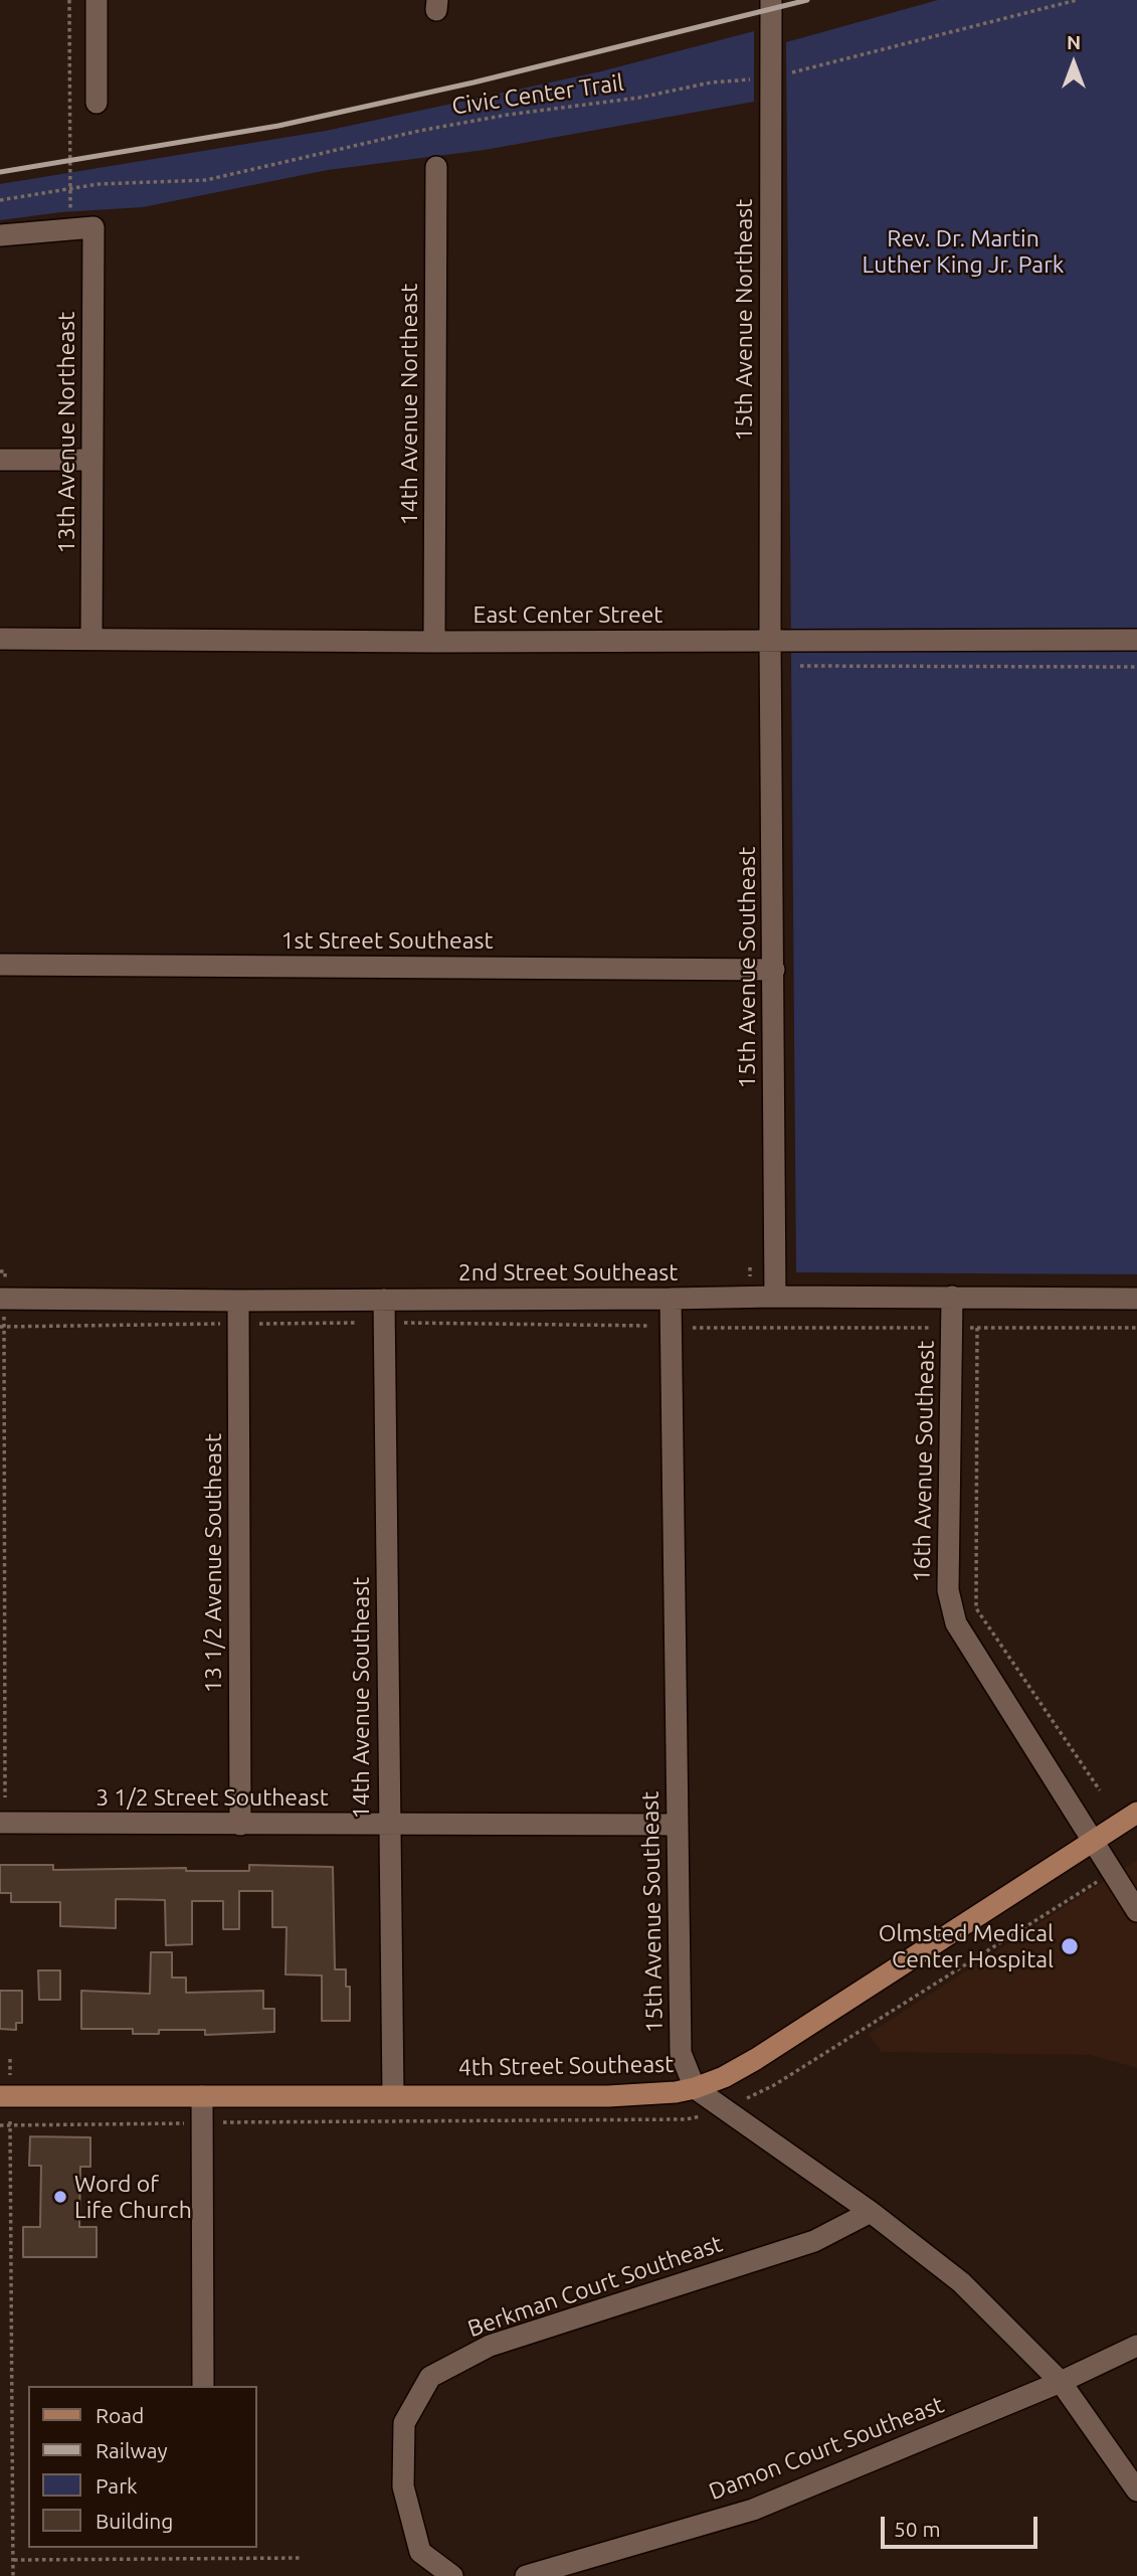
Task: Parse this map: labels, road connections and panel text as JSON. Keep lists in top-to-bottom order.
{
  "streets": {
    "main road": ["4th Street Southeast"],
    "street": [
      "15th Avenue Northeast",
      "14th Avenue Northeast",
      "13th Avenue Northeast",
      "East Center Street",
      "1st Street Southeast",
      "15th Avenue Southeast",
      "2nd Street Southeast",
      "16th Avenue Southeast",
      "13 1/2 Avenue Southeast",
      "14th Avenue Southeast",
      "3 1/2 Street Southeast",
      "Berkman Court Southeast",
      "Damon Court Southeast"
    ],
    "path": ["Civic Center Trail"]
  },
  "crossings": [
    ["Civic Center Trail", "15th Avenue Northeast"],
    ["15th Avenue Northeast", "East Center Street"],
    ["15th Avenue Northeast", "15th Avenue Southeast"],
    ["14th Avenue Northeast", "East Center Street"],
    ["13th Avenue Northeast", "East Center Street"],
    ["East Center Street", "15th Avenue Southeast"],
    ["1st Street Southeast", "15th Avenue Southeast"],
    ["15th Avenue Southeast", "2nd Street Southeast"],
    ["15th Avenue Southeast", "3 1/2 Street Southeast"],
    ["15th Avenue Southeast", "4th Street Southeast"],
    ["2nd Street Southeast", "16th Avenue Southeast"],
    ["2nd Street Southeast", "13 1/2 Avenue Southeast"],
    ["2nd Street Southeast", "14th Avenue Southeast"],
    ["16th Avenue Southeast", "4th Street Southeast"],
    ["13 1/2 Avenue Southeast", "3 1/2 Street Southeast"],
    ["14th Avenue Southeast", "3 1/2 Street Southeast"],
    ["14th Avenue Southeast", "4th Street Southeast"]
  ],
  "parks": ["Rev. Dr. Martin Luther King Jr. Park"],
  "places": ["Olmsted Medical Center Hospital", "Word of Life Church"],
  "legend": [
    "Road",
    "Railway",
    "Park",
    "Building"
  ],
  "scale_bar": "50 m",
  "north": "top"
}
